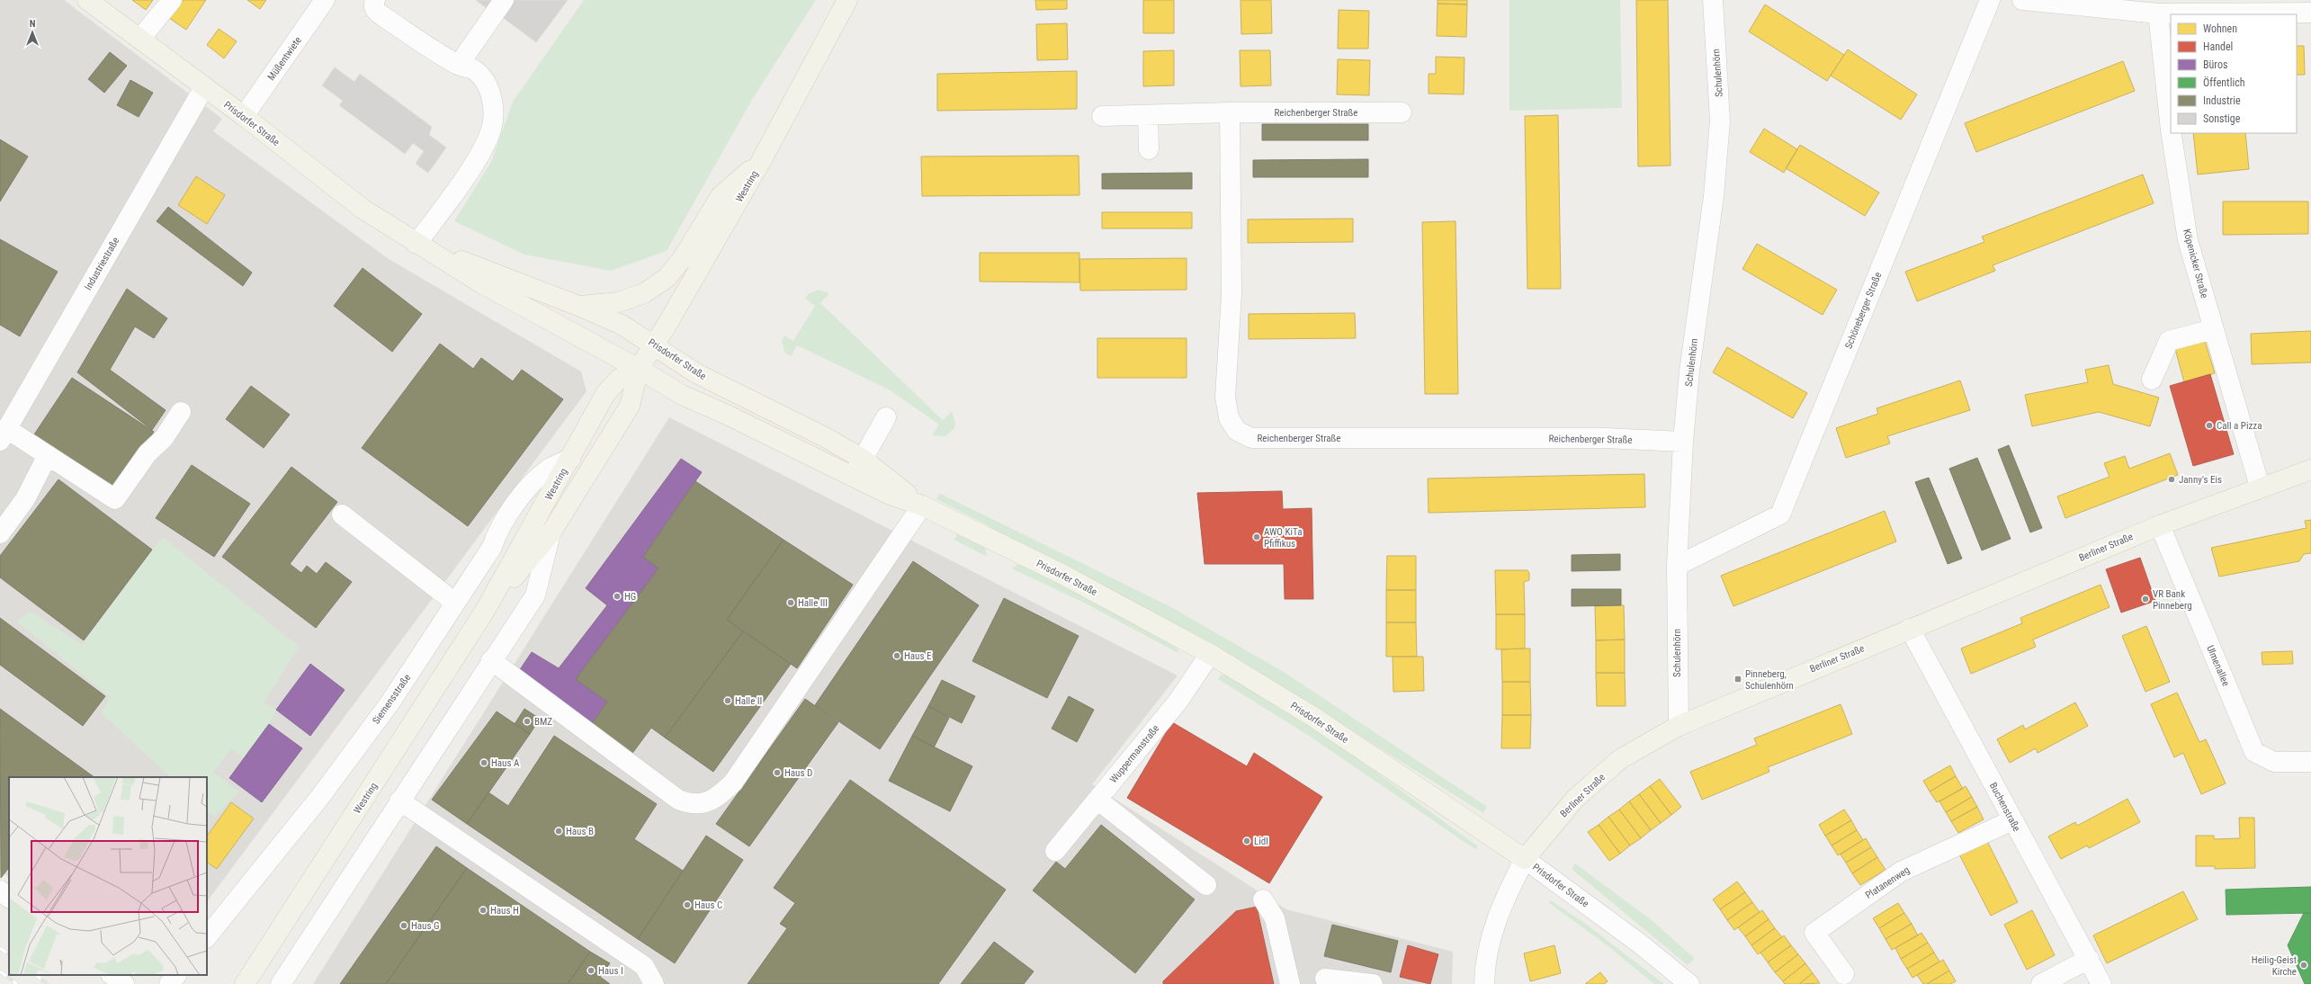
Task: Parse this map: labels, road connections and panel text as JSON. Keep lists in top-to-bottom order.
{
  "streets": {
    "main road": ["Prisdorfer Straße", "Westring", "Berliner Straße"],
    "street": [
      "Müßentwiete",
      "Schulenhörn",
      "Reichenberger Straße",
      "Industriestraße",
      "Köpenicker Straße",
      "Schöneberger Straße",
      "Ulmenallee",
      "Siemensstraße",
      "Wuppermanstraße",
      "Buchenstraße",
      "Platanenweg"
    ]
  },
  "crossings": [
    ["Müßentwiete", "Prisdorfer Straße"],
    ["Schulenhörn", "Reichenberger Straße"],
    ["Schulenhörn", "Schöneberger Straße"],
    ["Schulenhörn", "Berliner Straße"],
    ["Prisdorfer Straße", "Westring"],
    ["Prisdorfer Straße", "Industriestraße"],
    ["Prisdorfer Straße", "Berliner Straße"],
    ["Prisdorfer Straße", "Wuppermanstraße"],
    ["Westring", "Siemensstraße"],
    ["Köpenicker Straße", "Berliner Straße"],
    ["Berliner Straße", "Ulmenallee"],
    ["Berliner Straße", "Buchenstraße"],
    ["Buchenstraße", "Platanenweg"]
  ],
  "places": {
    "other": [
      "Call a Pizza",
      "Janny's Eis",
      "AWO KiTa Pfiffikus",
      "HG",
      "VR Bank Pinneberg",
      "Halle III",
      "Haus E",
      "Halle II",
      "BMZ",
      "Haus A",
      "Haus D",
      "Haus B",
      "Lidl",
      "Haus C",
      "Haus H",
      "Haus G",
      "Heilig-Geist Kirche",
      "Haus I"
    ],
    "transit": ["Pinneberg, Schulenhörn"]
  },
  "legend": [
    "Wohnen",
    "Handel",
    "Büros",
    "Öffentlich",
    "Industrie",
    "Sonstige"
  ],
  "north": "top"
}
